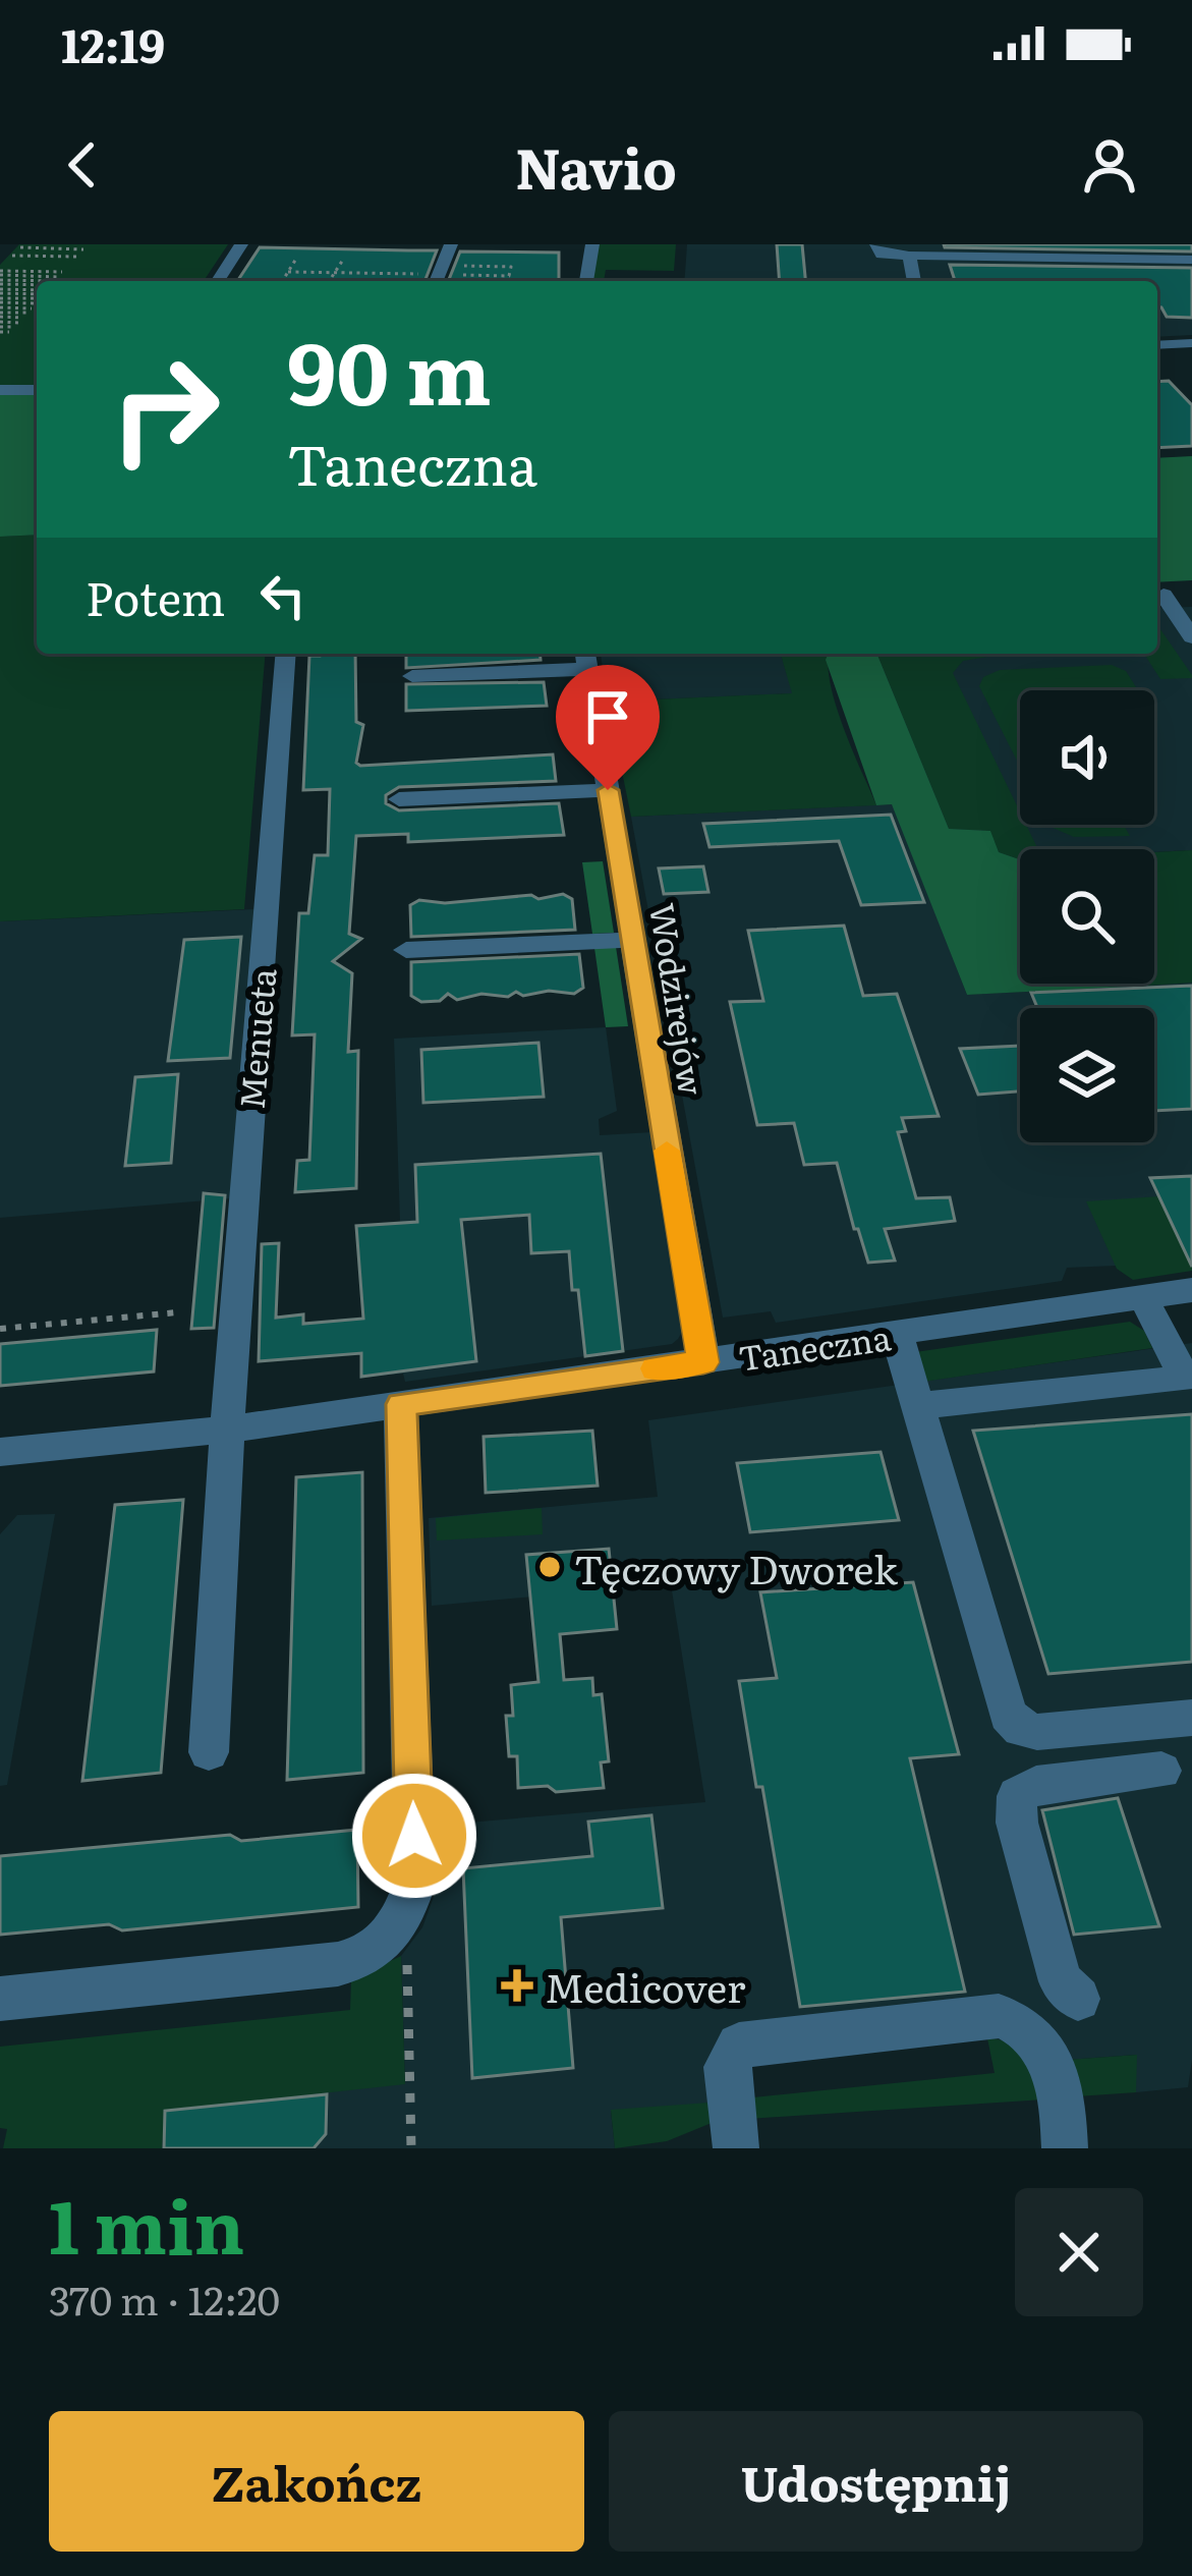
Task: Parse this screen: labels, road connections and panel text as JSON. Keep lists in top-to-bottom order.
{
  "streets": {
    "street": ["Wodzirejów", "Menueta", "Taneczna"]
  },
  "crossings": [
    ["Wodzirejów", "Taneczna"],
    ["Menueta", "Taneczna"]
  ],
  "places": {
    "other": ["Tęczowy Dworek"],
    "health": ["Medicover"]
  },
  "page": {
    "status": "12:19",
    "header": "Navio",
    "turn": ["90 m", "Taneczna"],
    "then": "Potem",
    "heading": ["1 min", "370 m · 12:20"],
    "buttons": ["Zakończ", "Udostępnij"]
  }
}
